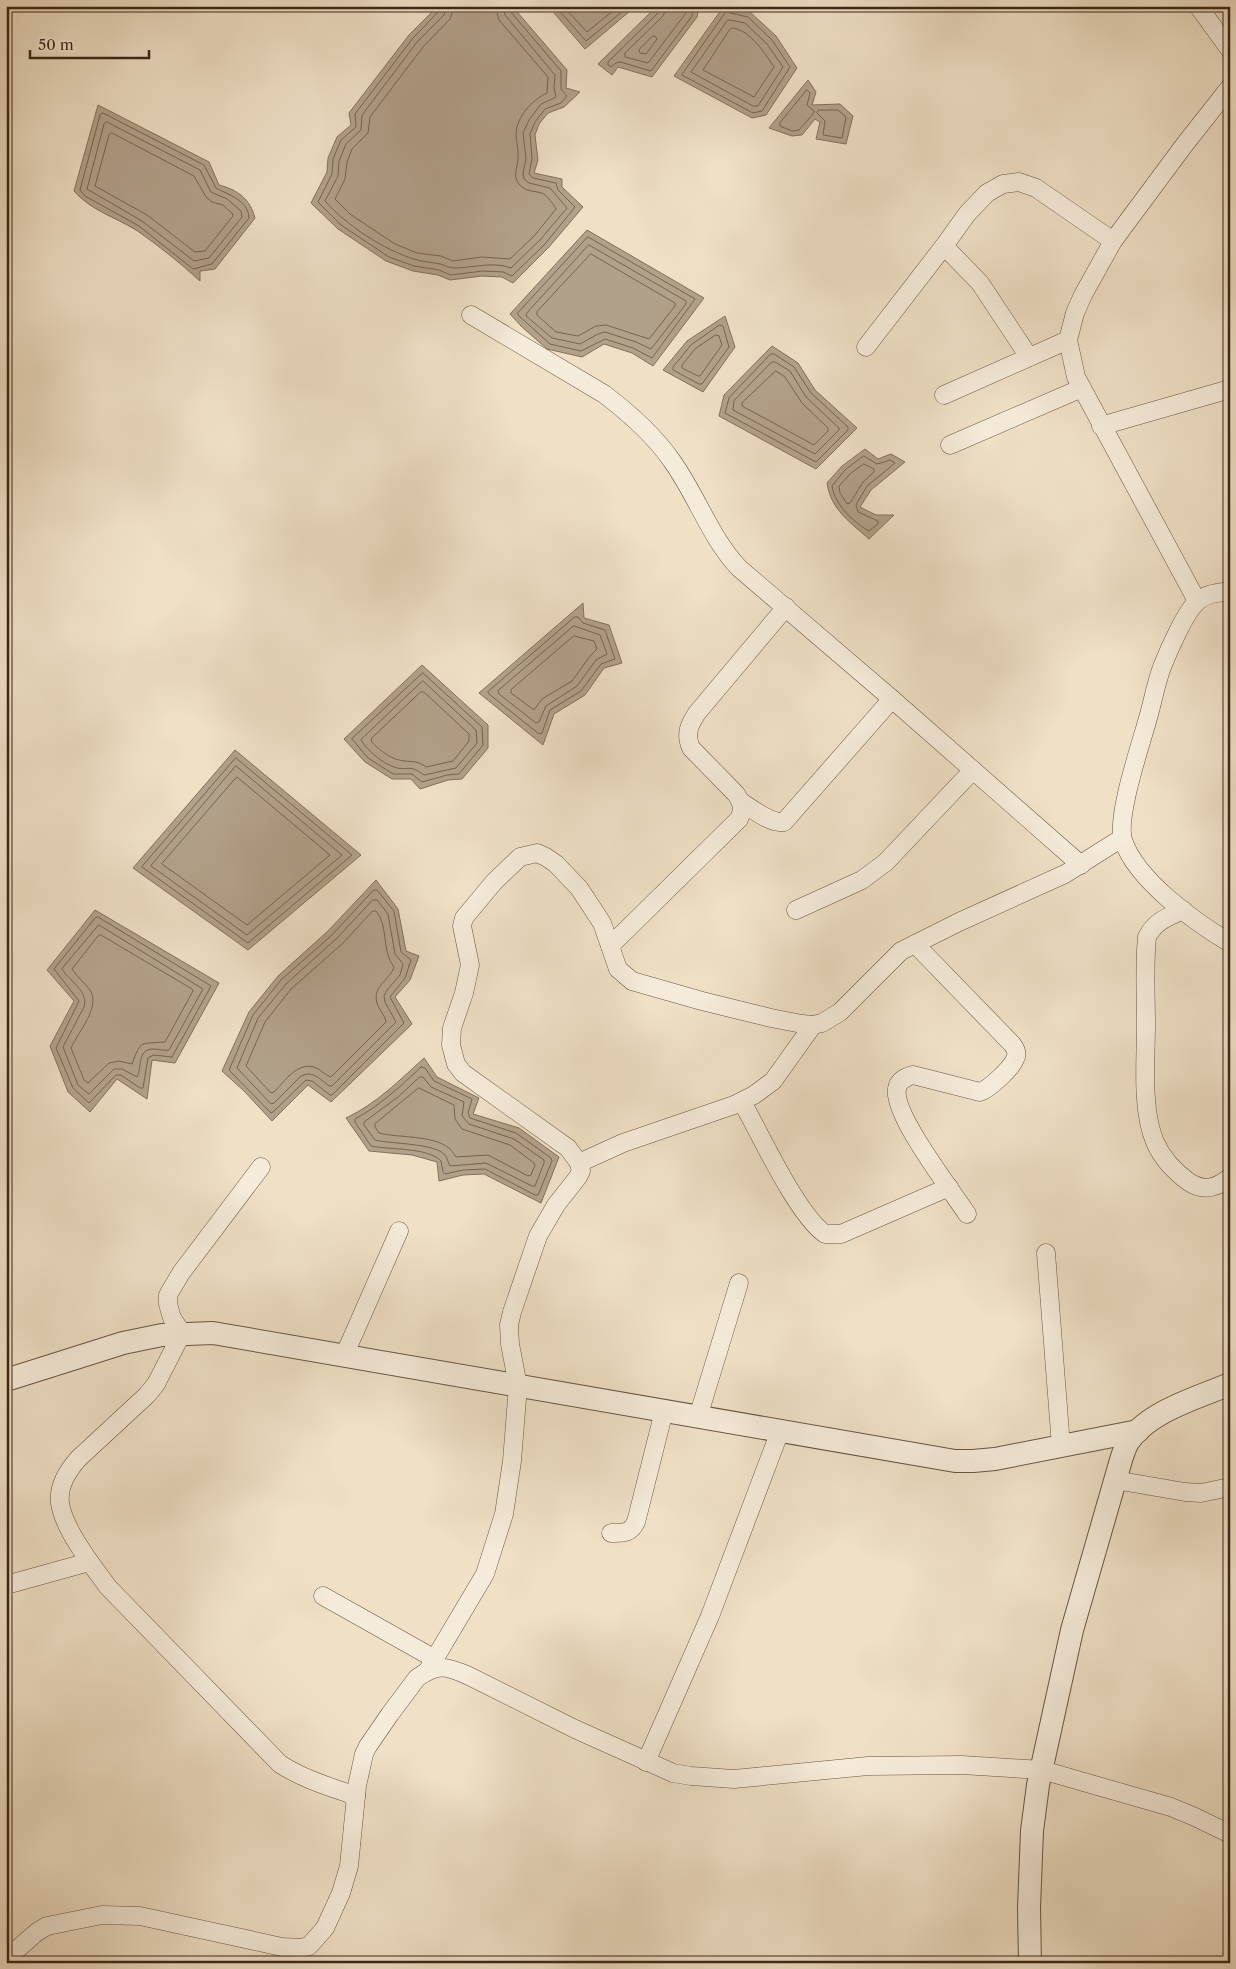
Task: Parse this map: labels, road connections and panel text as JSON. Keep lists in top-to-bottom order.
{
  "scale_bar": "50 m"
}
